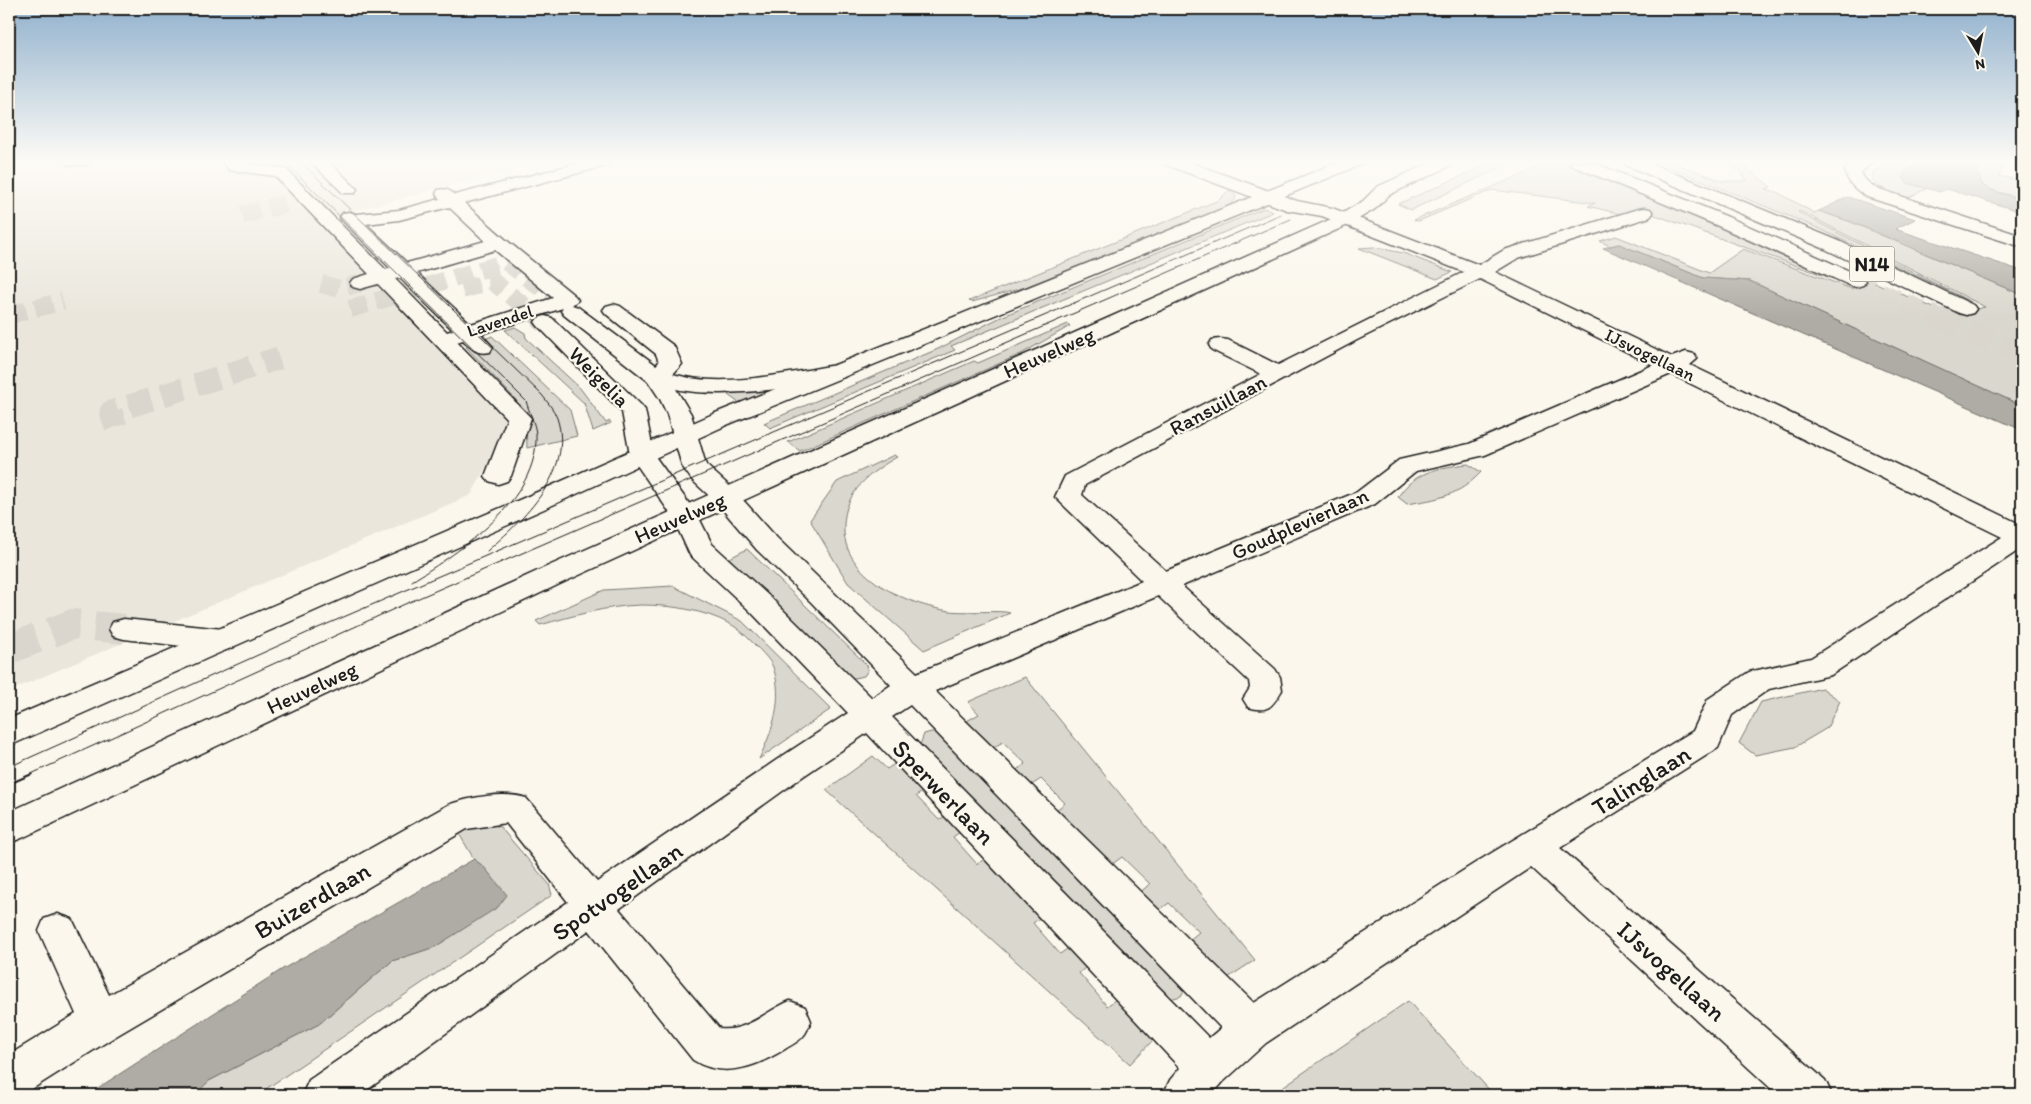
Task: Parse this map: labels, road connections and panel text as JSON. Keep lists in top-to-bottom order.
{
  "streets": {
    "street": [
      "N14",
      "Lavendel",
      "Heuvelweg",
      "IJsvogellaan",
      "Weigelia",
      "Ransuillaan",
      "Goudplevierlaan",
      "Talinglaan",
      "Sperwerlaan",
      "Spotvogellaan",
      "Buizerdlaan"
    ]
  },
  "crossings": [
    ["Lavendel", "Weigelia"],
    ["Heuvelweg", "IJsvogellaan"],
    ["Heuvelweg", "Weigelia"],
    ["Heuvelweg", "Sperwerlaan"],
    ["IJsvogellaan", "Ransuillaan"],
    ["IJsvogellaan", "Goudplevierlaan"],
    ["IJsvogellaan", "Talinglaan"],
    ["Weigelia", "Sperwerlaan"],
    ["Ransuillaan", "Goudplevierlaan"],
    ["Goudplevierlaan", "Spotvogellaan"],
    ["Talinglaan", "Sperwerlaan"],
    ["Sperwerlaan", "Spotvogellaan"],
    ["Spotvogellaan", "Buizerdlaan"]
  ],
  "north": "bottom"
}
